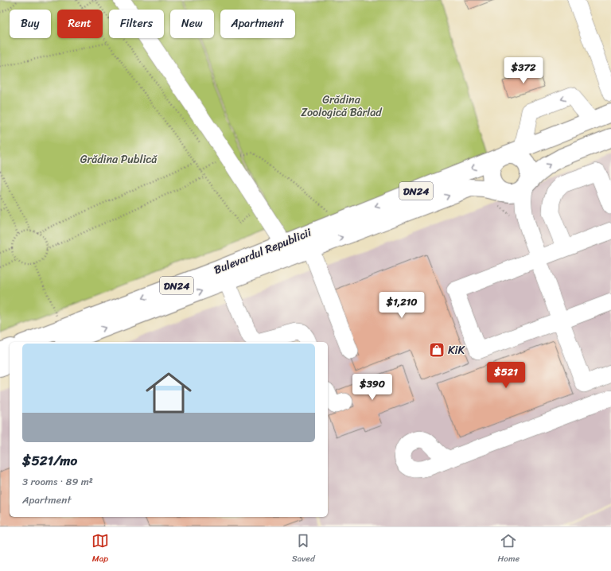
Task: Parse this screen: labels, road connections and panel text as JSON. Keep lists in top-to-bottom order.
{
  "streets": {
    "main road": ["DN24", "Bulevardul Republicii"]
  },
  "parks": ["Grădina Zoologică Bârlad", "Grădina Publică"],
  "places": {
    "shop": ["KiK"]
  },
  "page": {
    "chip": [
      "Buy",
      "Rent",
      "Filters",
      "New",
      "Apartment"
    ],
    "price": [
      "$372",
      "$1,210",
      "$521",
      "$390"
    ],
    "list": [
      {
        "name": "$521/mo",
        "note": "3 rooms · 89 m² · Apartment"
      }
    ],
    "tabs": ["Map", "Saved", "Home"]
  }
}
